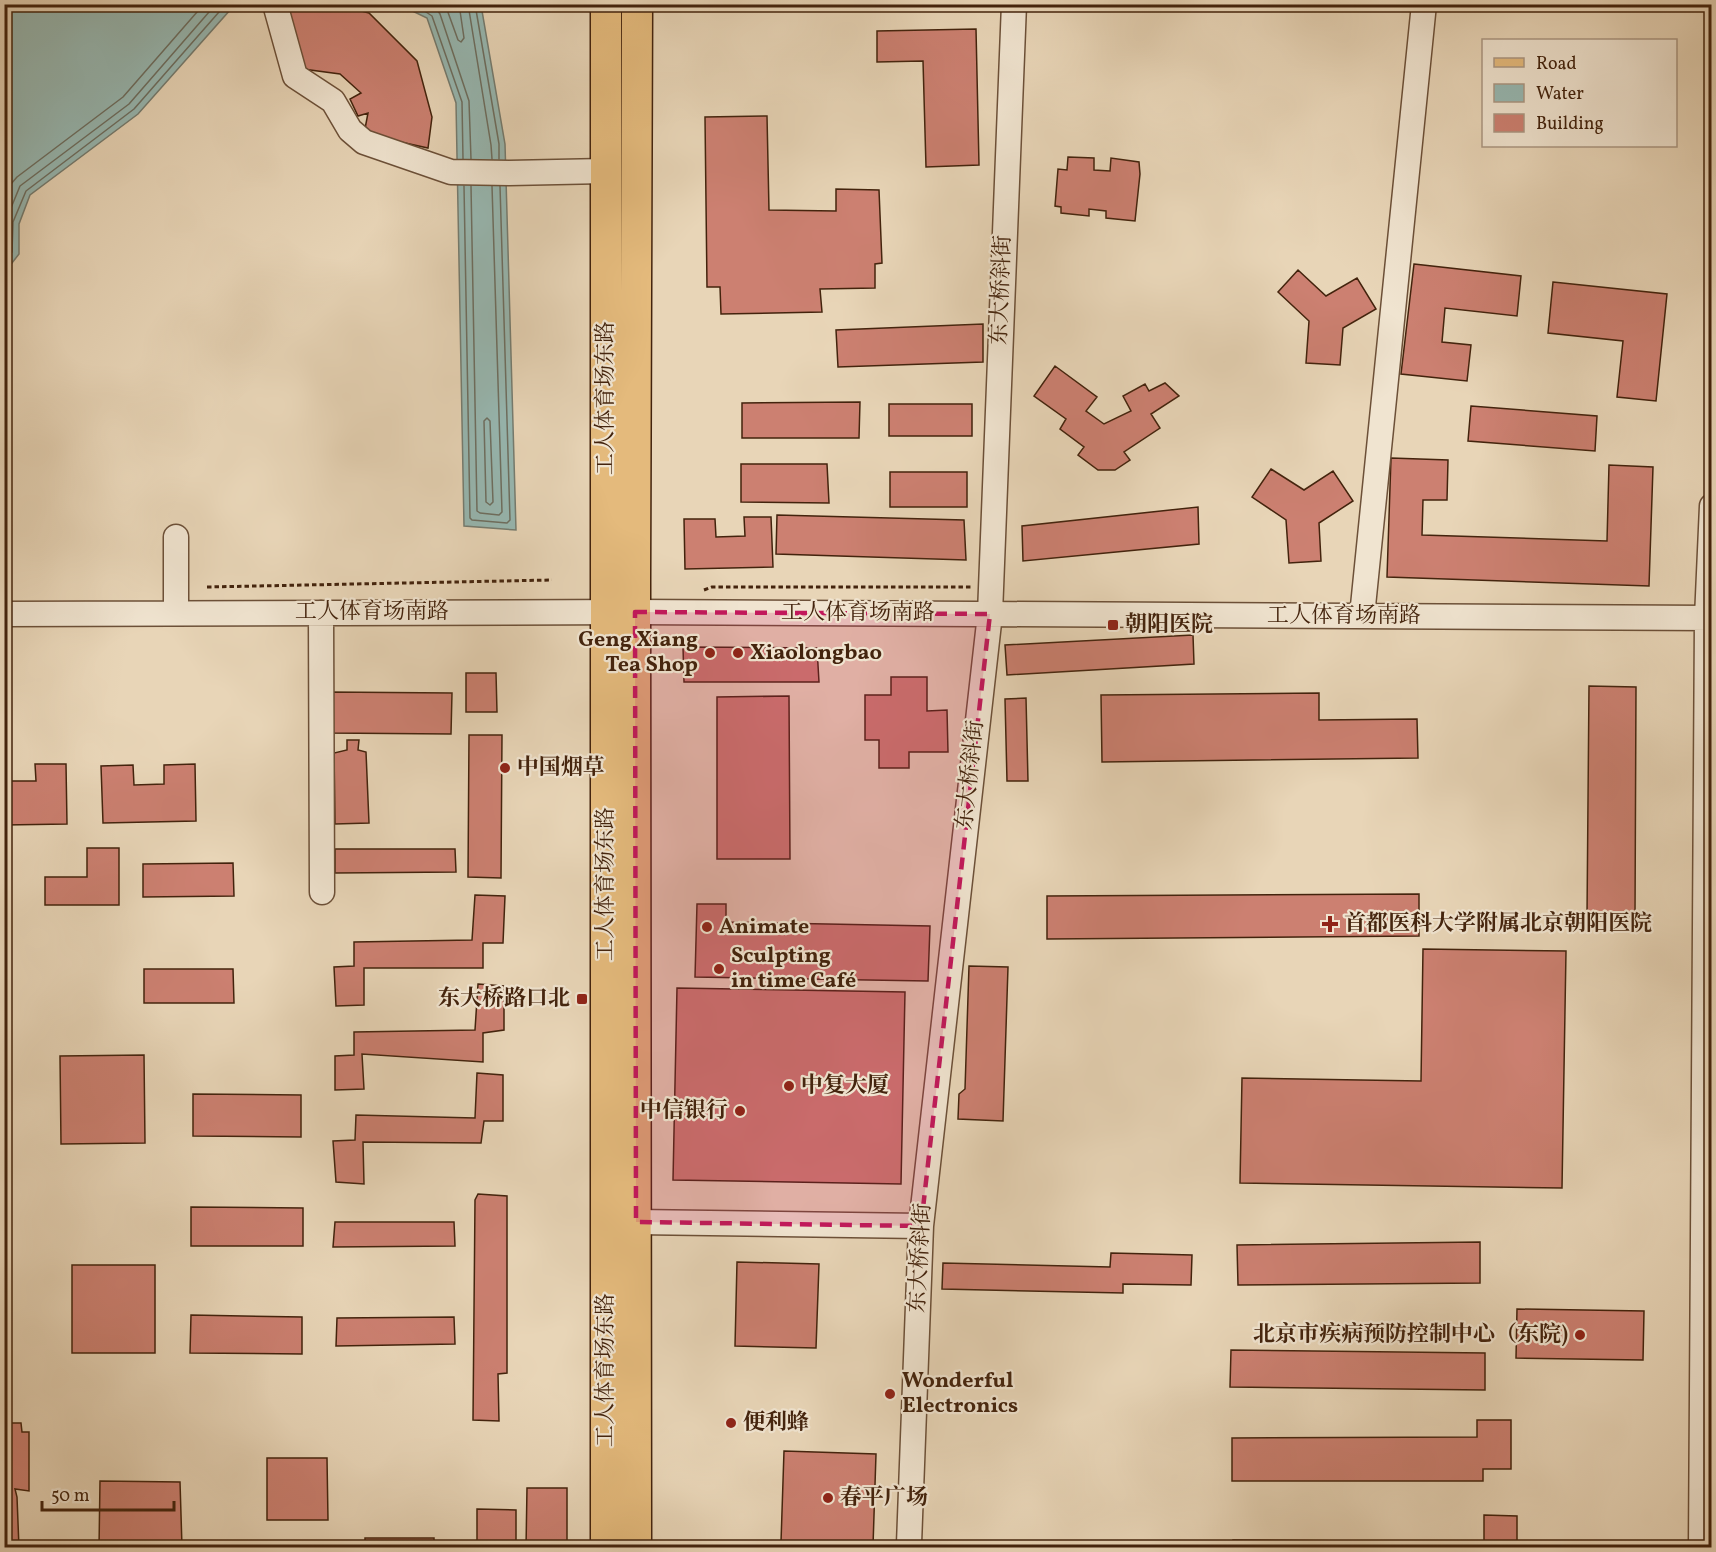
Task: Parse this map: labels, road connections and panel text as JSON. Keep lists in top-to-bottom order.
{
  "streets": {
    "main road": ["工人体育场东路"],
    "street": ["东大桥斜街", "工人体育场南路"]
  },
  "crossings": [
    ["东大桥斜街", "工人体育场南路"],
    ["工人体育场东路", "工人体育场南路"]
  ],
  "places": {
    "transit": ["朝阳医院", "东大桥路口北"],
    "other": [
      "Geng Xiang Tea Shop",
      "Xiaolongbao",
      "中国烟草",
      "Animate",
      "Sculpting in time Café",
      "中复大厦",
      "中信银行",
      "北京市疾病预防控制中心（东院)",
      "Wonderful Electronics",
      "便利蜂",
      "春平广场"
    ],
    "health": ["首都医科大学附属北京朝阳医院"]
  },
  "legend": ["Road", "Water", "Building"],
  "scale_bar": "50 m"
}
